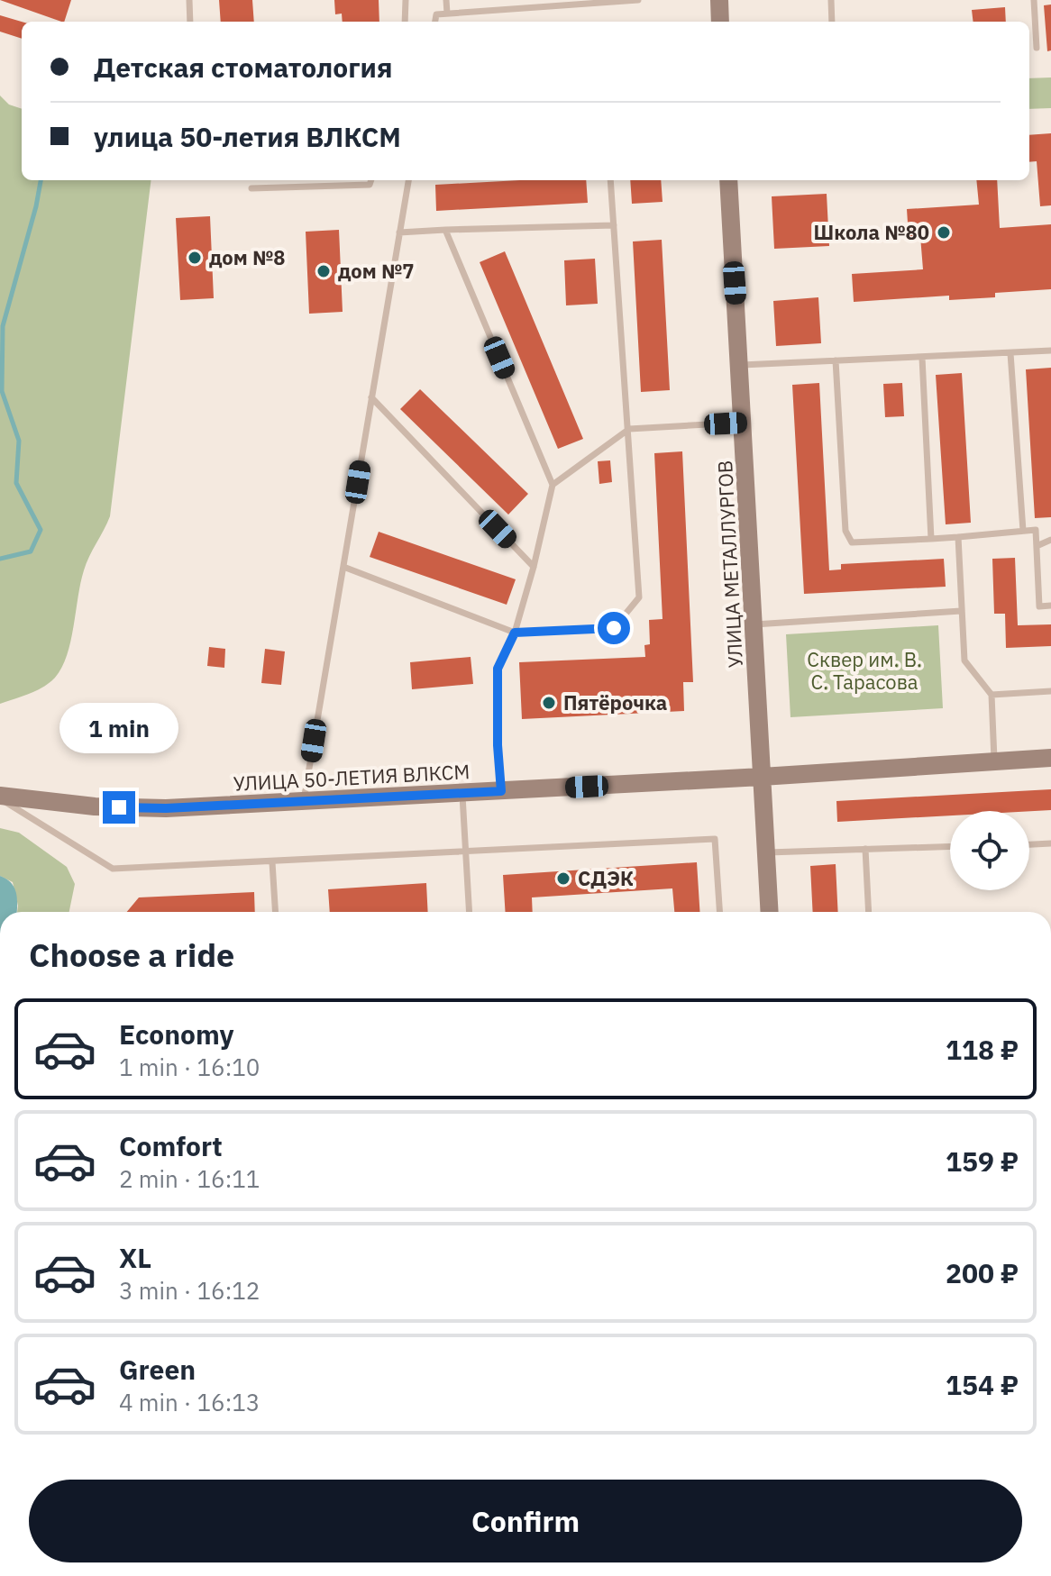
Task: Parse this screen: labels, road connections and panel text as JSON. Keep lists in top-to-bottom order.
{
  "streets": {
    "main road": ["УЛИЦА МЕТАЛЛУРГОВ", "УЛИЦА 50-ЛЕТИЯ ВЛКСМ"]
  },
  "crossings": [
    ["УЛИЦА МЕТАЛЛУРГОВ", "УЛИЦА 50-ЛЕТИЯ ВЛКСМ"]
  ],
  "parks": ["Сквер им. В. С. Тарасова"],
  "places": [
    "Школа №80",
    "дом №8",
    "дом №7",
    "Пятёрочка",
    "СДЭК"
  ],
  "page": {
    "banner": ["Детская стоматология", "улица 50-летия ВЛКСМ"],
    "bubble": "1 min",
    "heading": "Choose a ride",
    "list": [
      {
        "name": "Economy",
        "note": "1 min · 16:10",
        "value": "118 ₽"
      },
      {
        "name": "Comfort",
        "note": "2 min · 16:11",
        "value": "159 ₽"
      },
      {
        "name": "XL",
        "note": "3 min · 16:12",
        "value": "200 ₽"
      },
      {
        "name": "Green",
        "note": "4 min · 16:13",
        "value": "154 ₽"
      }
    ],
    "buttons": "Confirm"
  }
}
